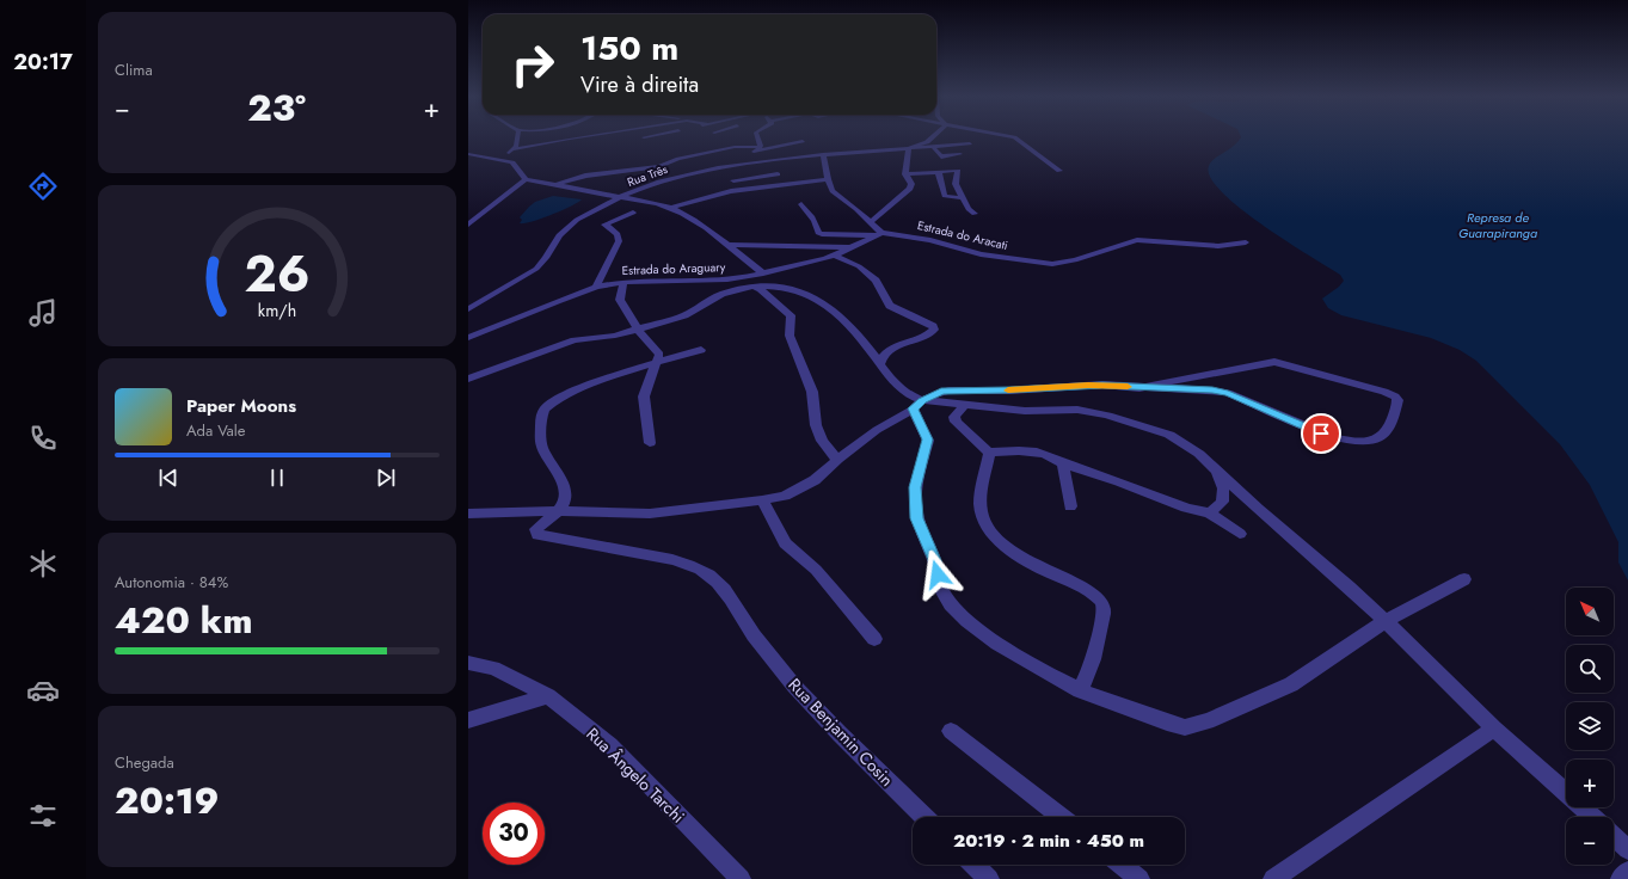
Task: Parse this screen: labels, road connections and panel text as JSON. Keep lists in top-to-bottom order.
{
  "streets": {
    "street": [
      "Rua Três",
      "Estrada do Aracati",
      "Estrada do Araguary",
      "Rua Benjamin Cosin",
      "Rua Ângelo Tarchi"
    ]
  },
  "crossings": [
    ["Estrada do Aracati", "Estrada do Araguary"]
  ],
  "water": ["Represa de Guarapiranga"],
  "north": "top left",
  "page": {
    "tabs": "20:17",
    "tile": [
      "Clima",
      ["Autonomia · 84%", "420 km"],
      ["Chegada", "20:19"]
    ],
    "turn": ["150 m", "Vire à direita"],
    "heat": ["−", "23°", "+"],
    "song": ["Paper Moons", "Ada Vale"],
    "map_buttons": ["+", "−"],
    "limit": "30",
    "trip": "20:19 · 2 min · 450 m",
    "gauge": ["26", "km/h"]
  }
}
